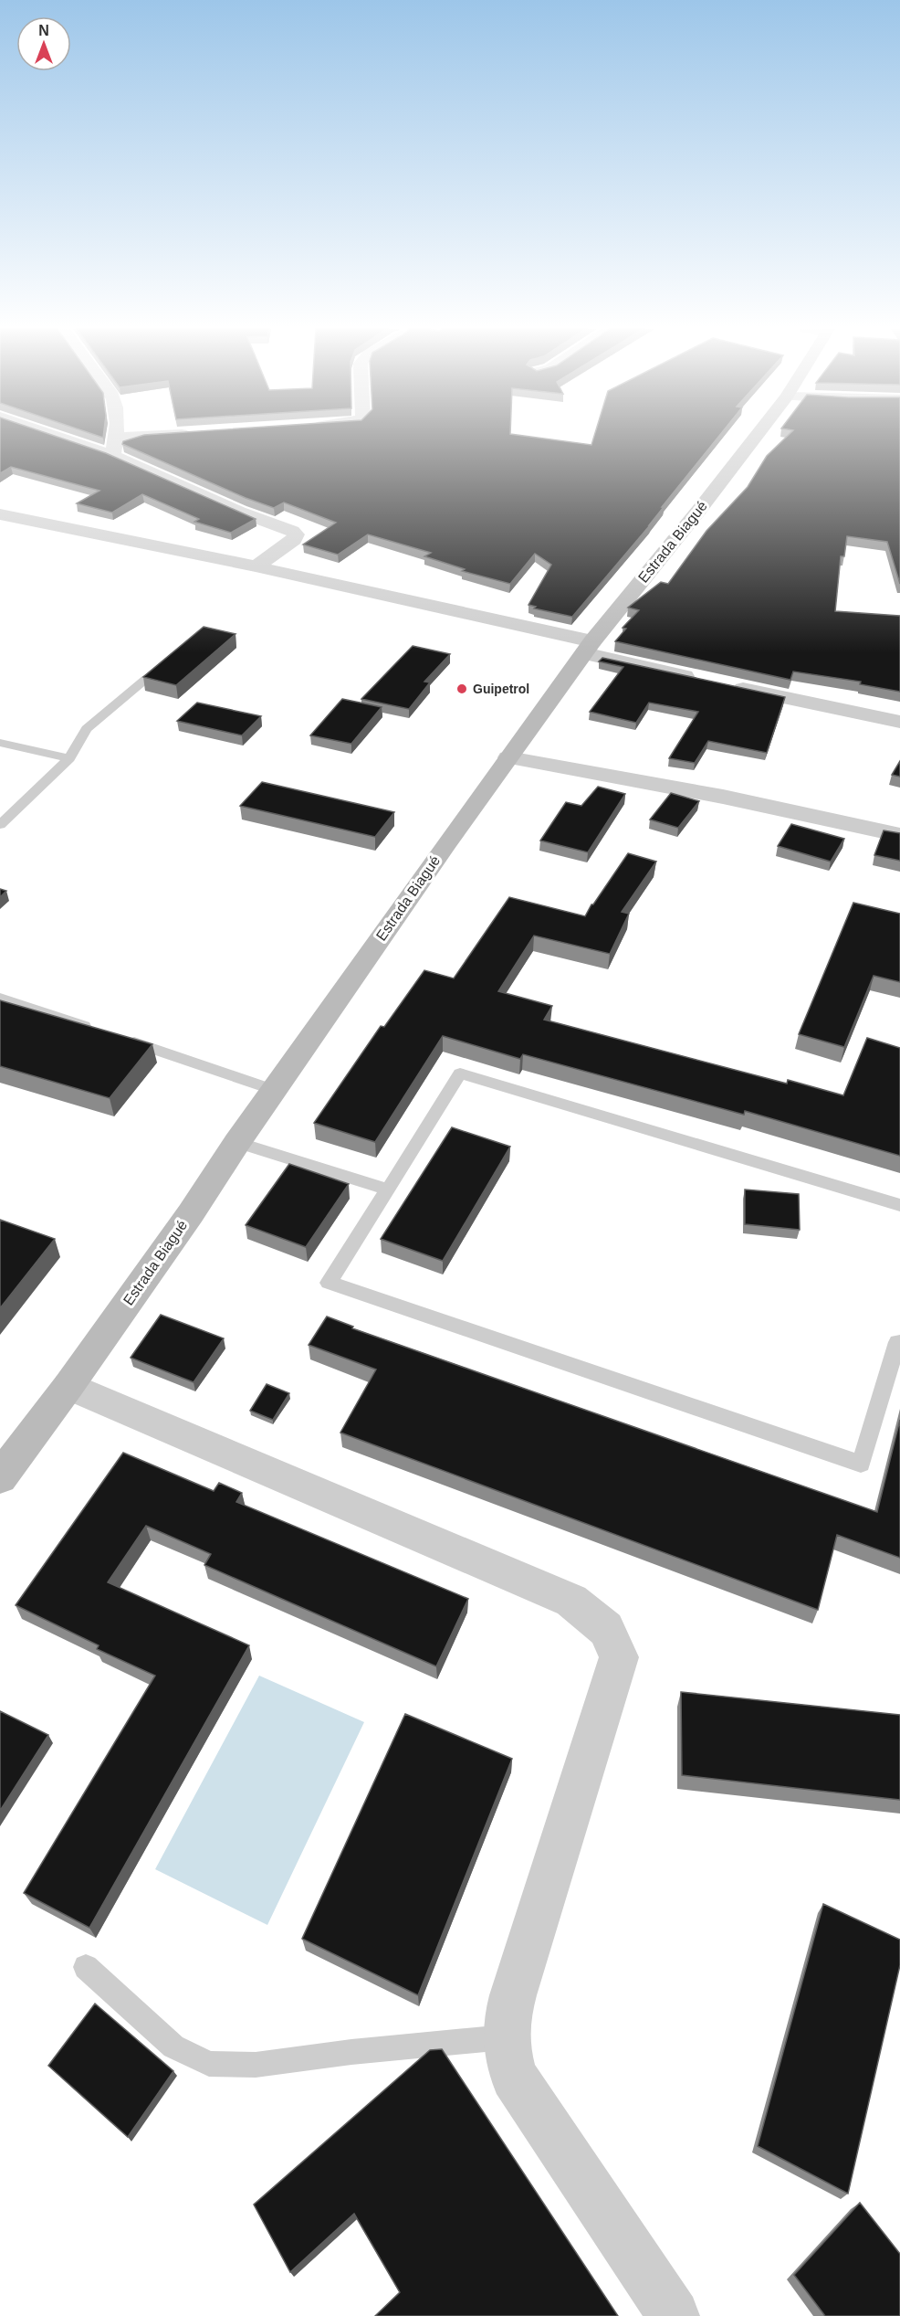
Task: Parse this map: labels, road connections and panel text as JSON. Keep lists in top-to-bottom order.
{
  "streets": {
    "main road": ["Estrada Biagué"]
  },
  "places": ["Guipetrol"],
  "north": "top"
}
